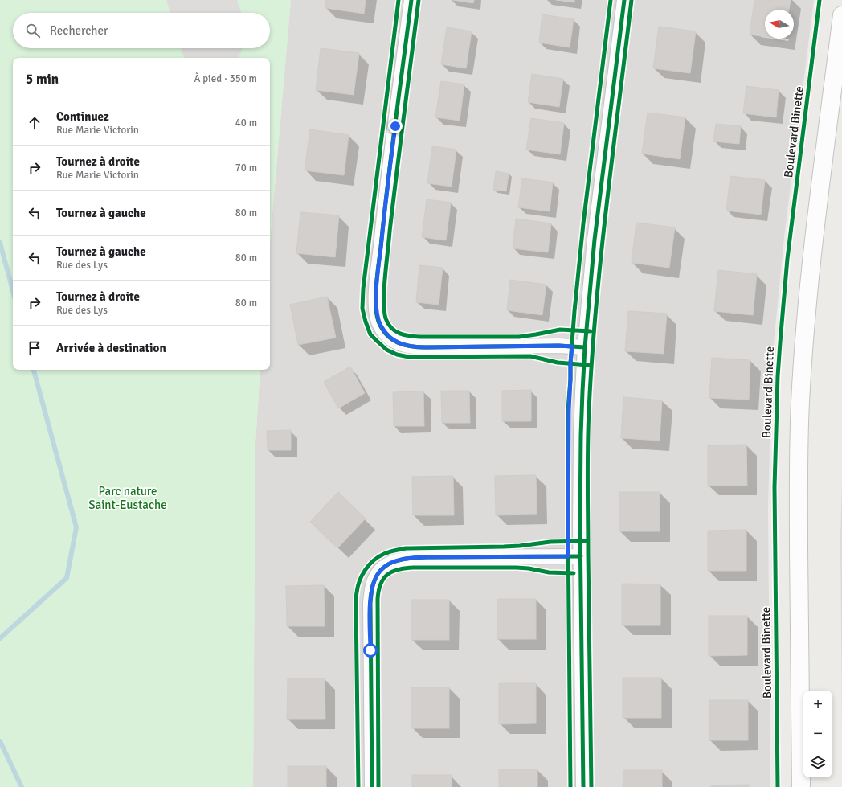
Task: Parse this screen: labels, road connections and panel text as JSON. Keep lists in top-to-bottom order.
{
  "streets": {
    "cycle path": ["Boulevard Binette"]
  },
  "parks": ["Parc nature Saint-Eustache"],
  "north": "left",
  "page": {
    "search": "Rechercher",
    "heading": ["5 min", "À pied · 350 m"],
    "list": [
      ["Continuez", "Rue Marie Victorin", "40 m"],
      ["Tournez à droite", "Rue Marie Victorin", "70 m"],
      ["Tournez à gauche", "80 m"],
      ["Tournez à gauche", "Rue des Lys", "80 m"],
      ["Tournez à droite", "Rue des Lys", "80 m"],
      "Arrivée à destination"
    ],
    "map_buttons": ["+", "−"]
  }
}
